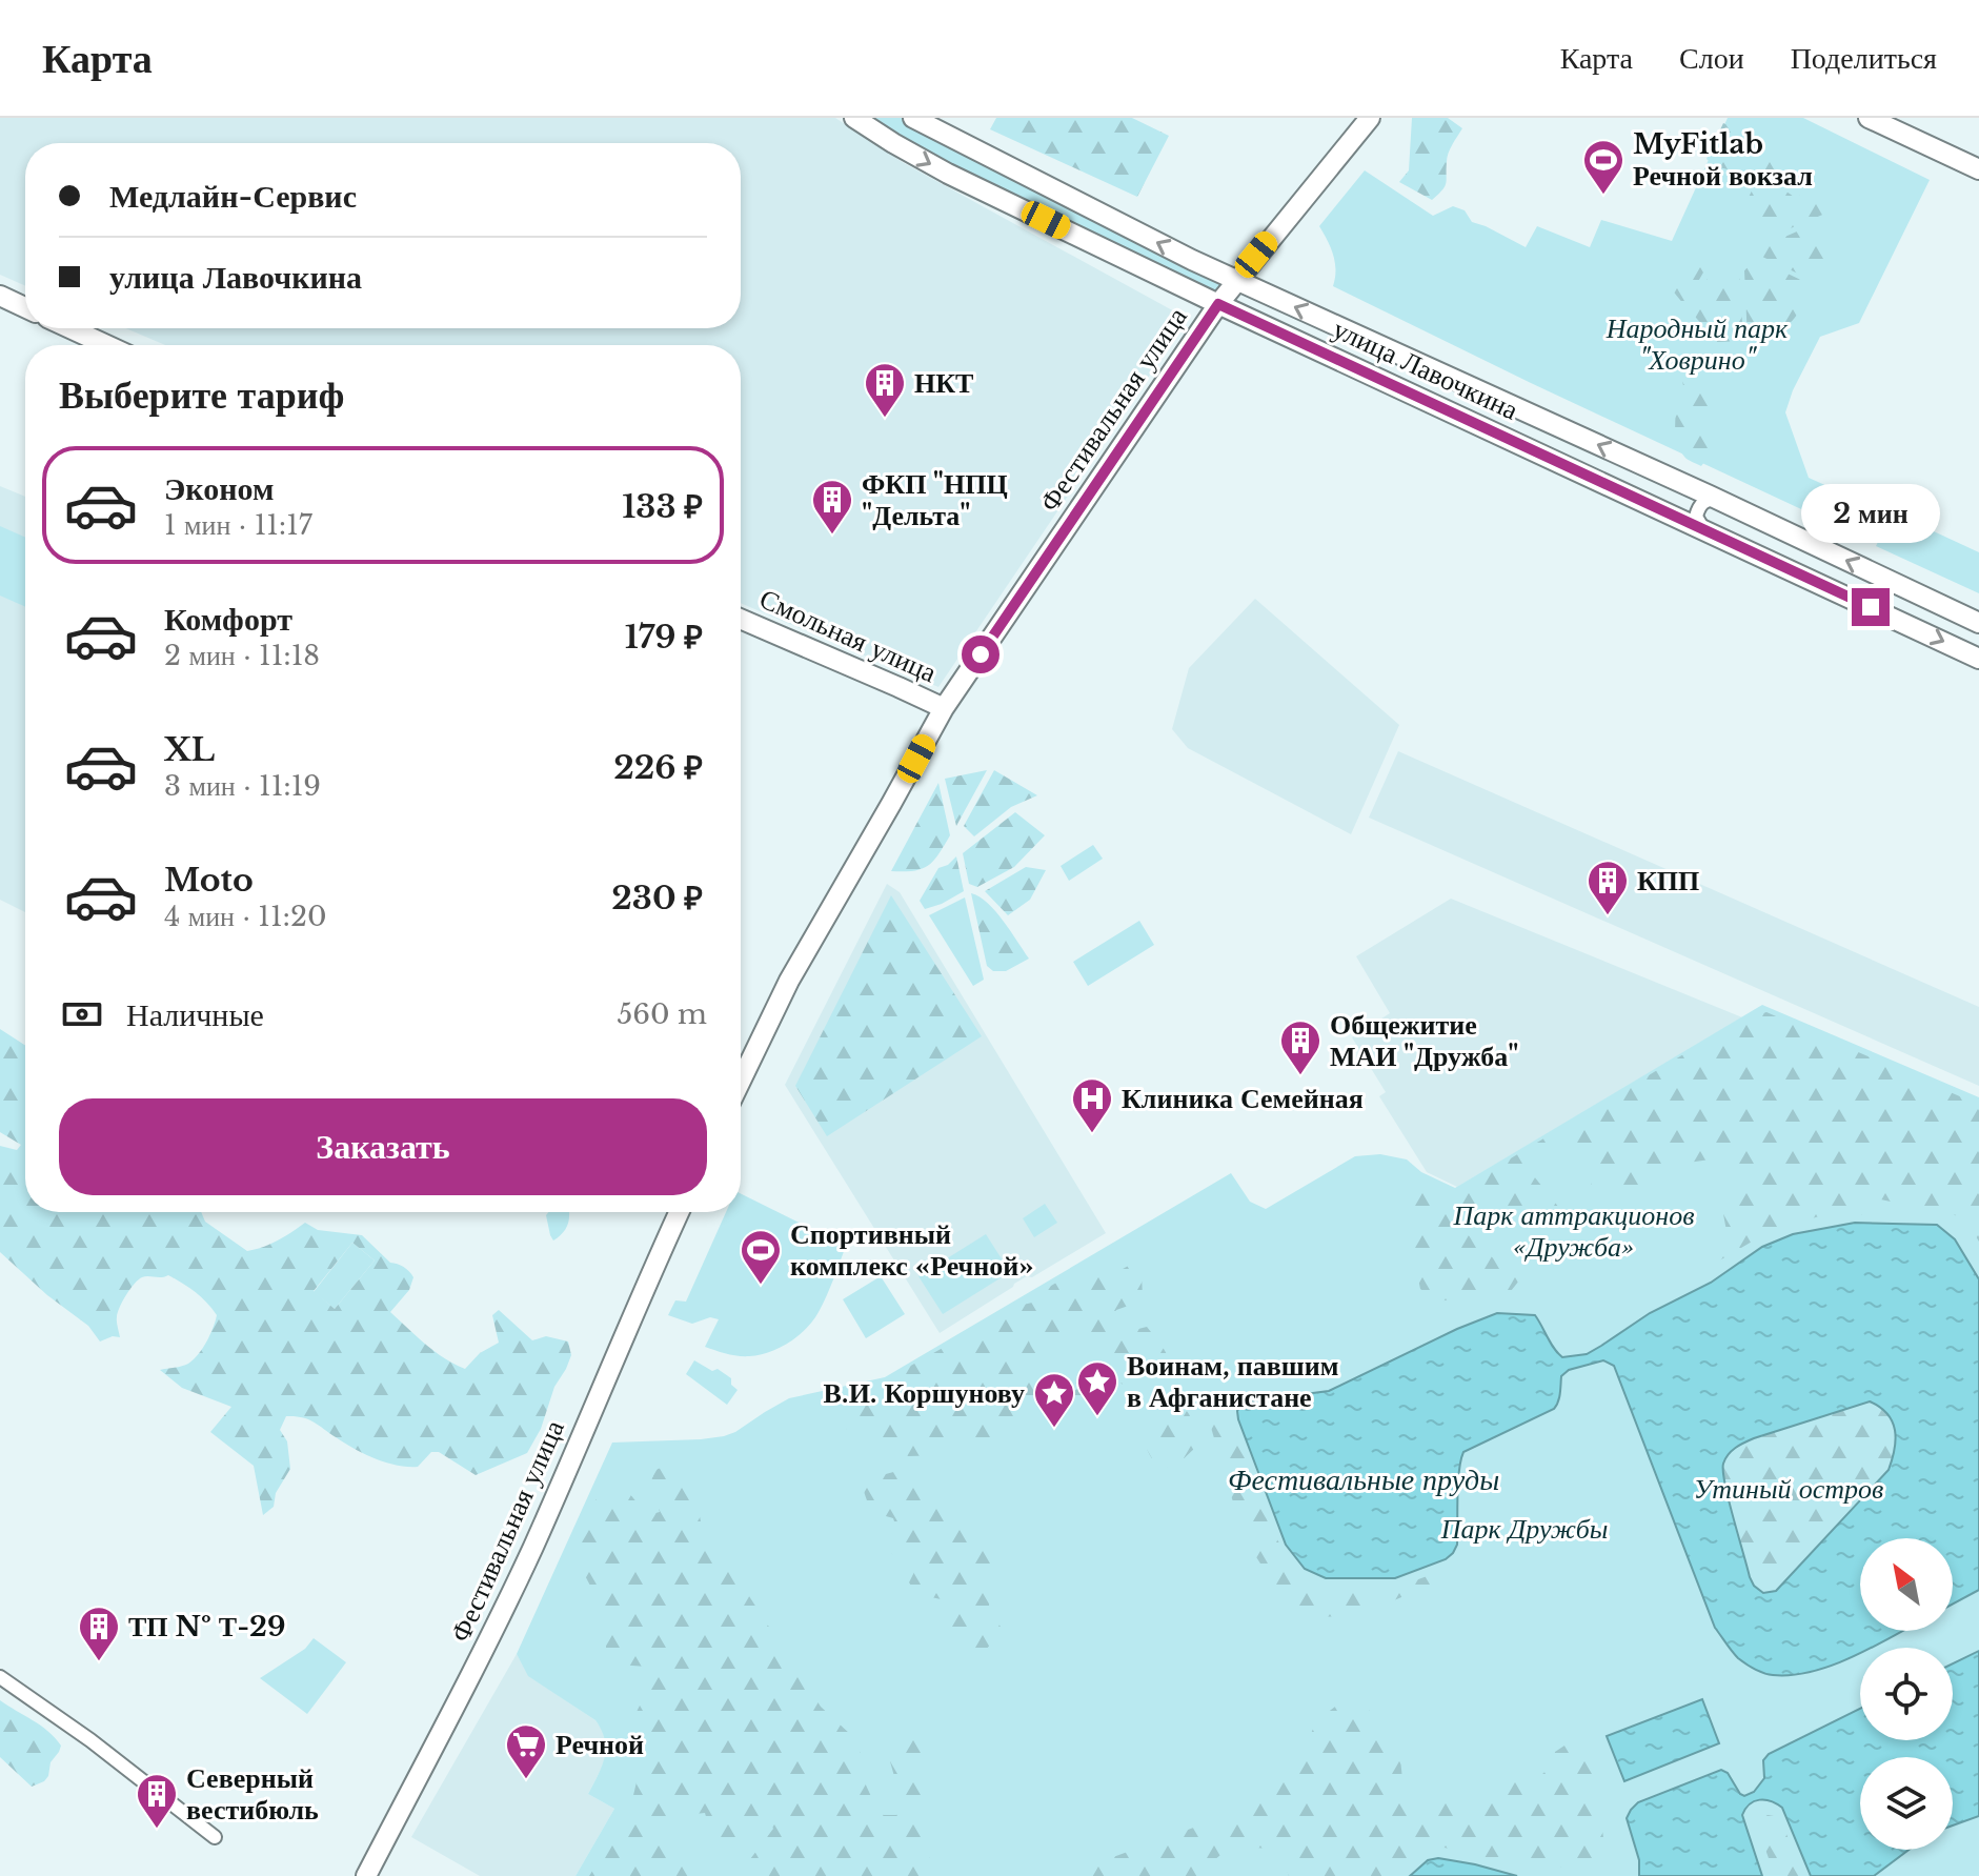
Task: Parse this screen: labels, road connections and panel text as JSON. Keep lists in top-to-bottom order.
{
  "streets": {
    "main road": ["улица Лавочкина", "Фестивальная улица", "Смольная улица"]
  },
  "crossings": [
    ["улица Лавочкина", "Фестивальная улица"],
    ["Фестивальная улица", "Смольная улица"]
  ],
  "water": ["Фестивальные пруды"],
  "parks": [
    "Народный парк \"Ховрино\"",
    "Парк аттракционов «Дружба»",
    "Утиный остров",
    "Парк Дружбы"
  ],
  "places": {
    "sports": ["MyFitlab Речной вокзал", "Спортивный комплекс «Речной»"],
    "building": [
      "НКТ",
      "ФКП \"НПЦ \"Дельта\"",
      "КПП",
      "Общежитие МАИ \"Дружба\"",
      "ТП № Т-29",
      "Северный вестибюль"
    ],
    "hospital": ["Клиника Семейная"],
    "place": ["Воинам, павшим в Афганистане", "В.И. Коршунову"],
    "supermarket": ["Речной"]
  },
  "north": "top left",
  "page": {
    "header": "Карта",
    "nav": ["Карта", "Слои", "Поделиться"],
    "banner": ["Медлайн-Сервис", "улица Лавочкина"],
    "heading": "Выберите тариф",
    "list": [
      {
        "name": "Эконом",
        "note": "1 мин · 11:17",
        "value": "133 ₽"
      },
      {
        "name": "Комфорт",
        "note": "2 мин · 11:18",
        "value": "179 ₽"
      },
      {
        "name": "XL",
        "note": "3 мин · 11:19",
        "value": "226 ₽"
      },
      {
        "name": "Moto",
        "note": "4 мин · 11:20",
        "value": "230 ₽"
      }
    ],
    "bubble": "2 мин",
    "pay": ["Наличные", "560 m"],
    "buttons": "Заказать"
  }
}
